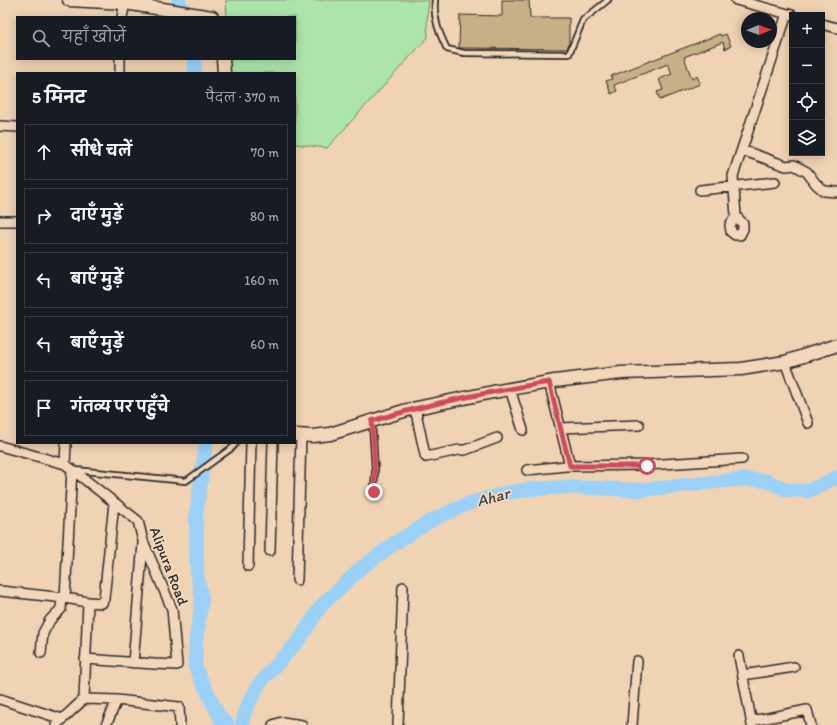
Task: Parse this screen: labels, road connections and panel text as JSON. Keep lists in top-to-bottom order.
{
  "streets": {
    "street": ["Alipura Road"]
  },
  "water": ["Ahar"],
  "north": "right",
  "page": {
    "map_buttons": ["+", "−"],
    "search": "यहाँ खोजें",
    "heading": ["5 मिनट", "पैदल · 370 m"],
    "list": [
      ["सीधे चलें", "70 m"],
      ["दाएँ मुड़ें", "80 m"],
      ["बाएँ मुड़ें", "160 m"],
      ["बाएँ मुड़ें", "60 m"],
      "गंतव्य पर पहुँचे"
    ]
  }
}
